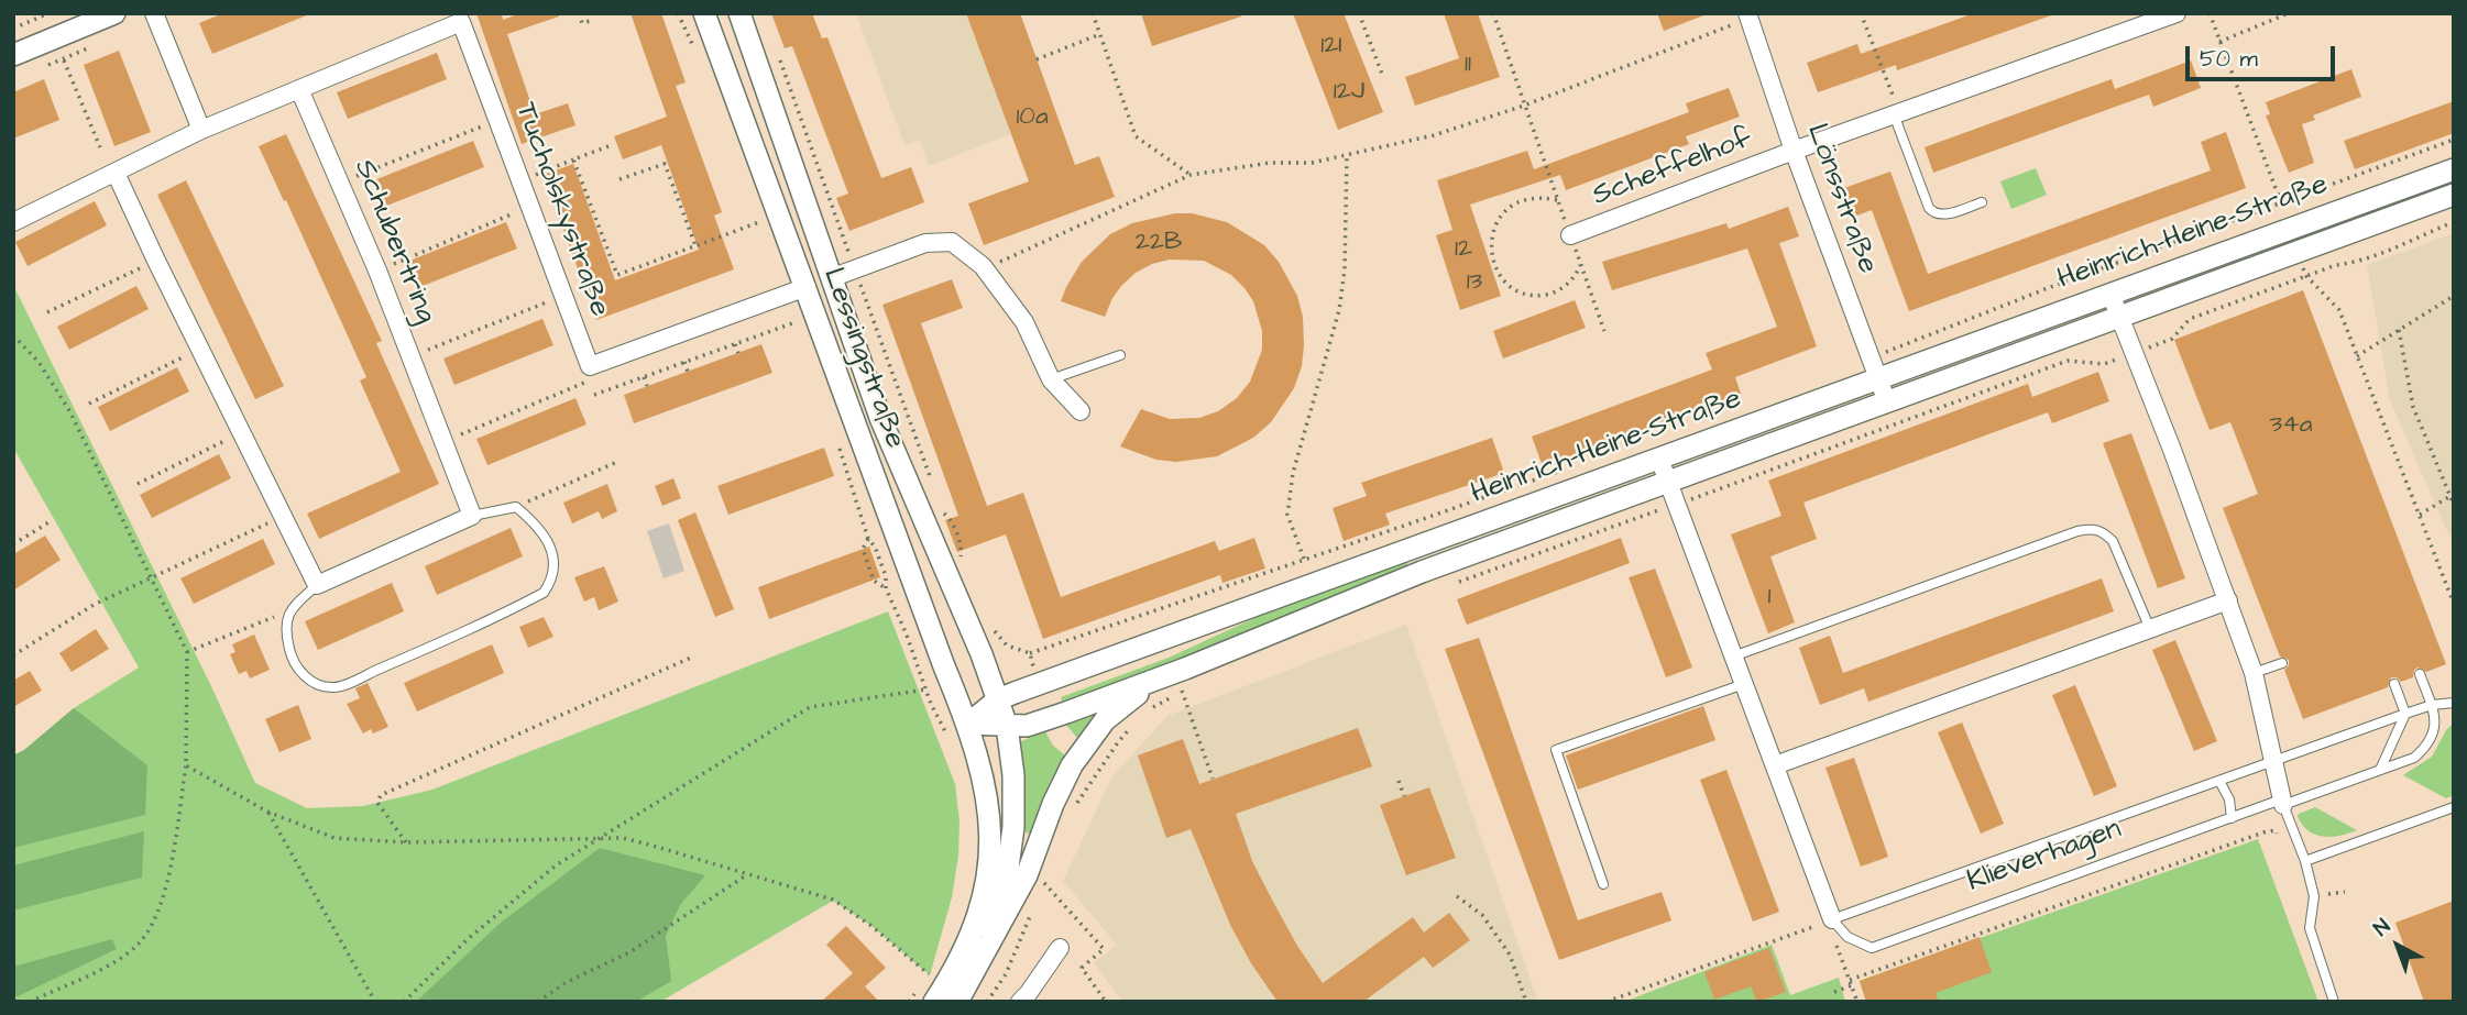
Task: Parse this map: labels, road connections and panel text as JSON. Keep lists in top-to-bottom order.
{
  "streets": {
    "street": [
      "Scheffelhof",
      "Lönsstraße",
      "Tucholskystraße",
      "Heinrich-Heine-Straße",
      "Schubertring",
      "Lessingstraße"
    ],
    "lane": ["Klieverhagen"]
  },
  "crossings": [
    ["Scheffelhof", "Lönsstraße"],
    ["Lönsstraße", "Heinrich-Heine-Straße"],
    ["Tucholskystraße", "Schubertring"],
    ["Tucholskystraße", "Lessingstraße"],
    ["Heinrich-Heine-Straße", "Lessingstraße"]
  ],
  "house_numbers": [
    "12I",
    "11",
    "12J",
    "10a",
    "22B",
    "12",
    "13",
    "34a",
    "1"
  ],
  "scale_bar": "50 m",
  "north": "top left"
}
